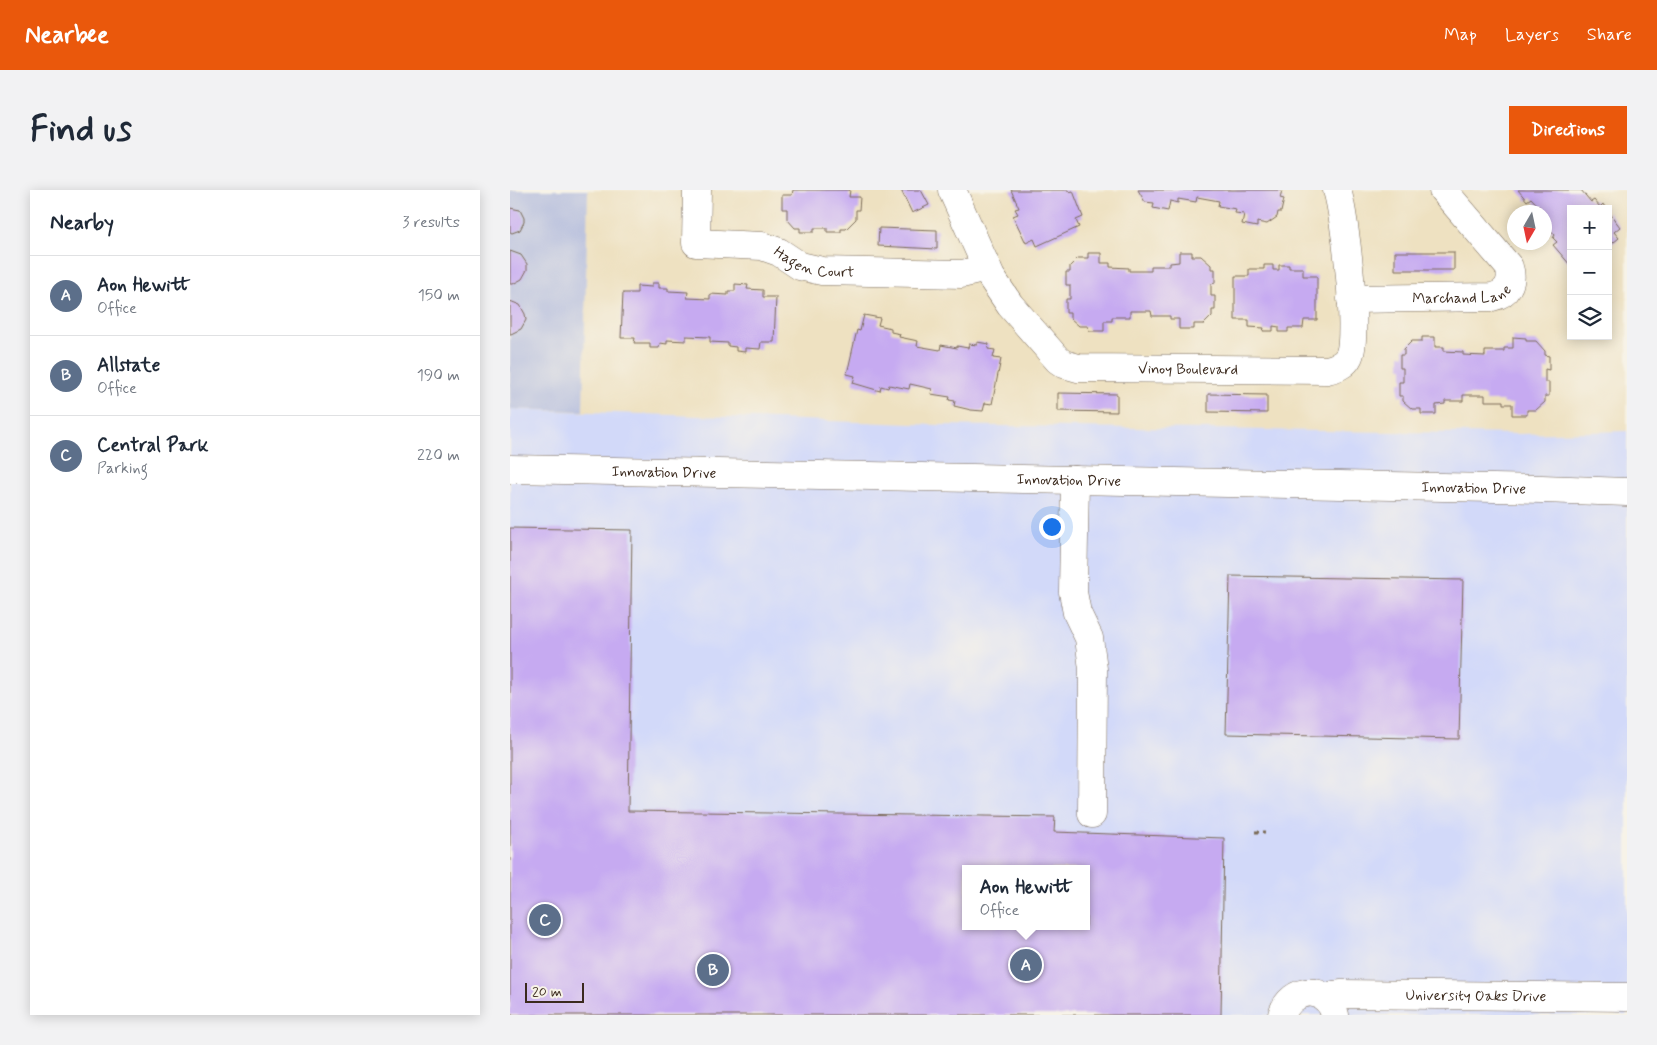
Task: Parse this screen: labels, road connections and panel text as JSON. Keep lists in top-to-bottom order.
{
  "streets": {
    "street": [
      "Hagen Court",
      "Marchand Lane",
      "Vinoy Boulevard",
      "Innovation Drive",
      "University Oaks Drive"
    ]
  },
  "crossings": [
    ["Hagen Court", "Vinoy Boulevard"],
    ["Marchand Lane", "Vinoy Boulevard"]
  ],
  "scale_bar": "20 m",
  "north": "bottom",
  "page": {
    "header": "Nearbee",
    "nav": ["Map", "Layers", "Share"],
    "buttons": "Directions",
    "title": "Find us",
    "heading": ["Nearby", "3 results"],
    "map_buttons": ["+", "−"],
    "list": [
      {
        "mark": "A",
        "name": "Aon Hewitt",
        "note": "Office",
        "value": "150 m"
      },
      {
        "mark": "B",
        "name": "Allstate",
        "note": "Office",
        "value": "190 m"
      },
      {
        "mark": "C",
        "name": "Central Park",
        "note": "Parking",
        "value": "220 m"
      }
    ],
    "popup": ["Aon Hewitt", "Office"],
    "pins": ["C", "A", "B"],
    "scale": "20 m"
  }
}
